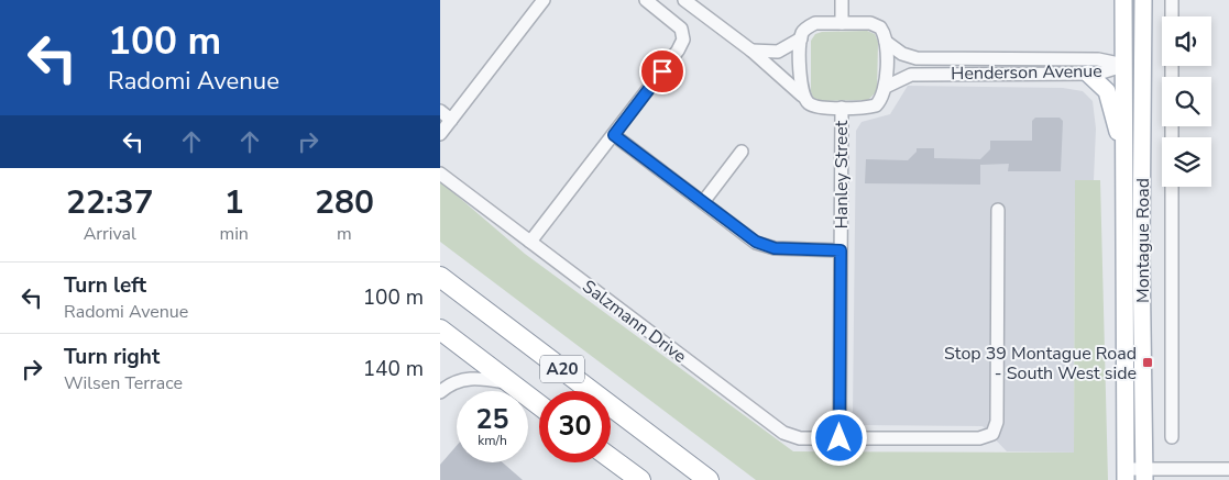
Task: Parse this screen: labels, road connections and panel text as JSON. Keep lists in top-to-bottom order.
{
  "streets": {
    "highway": ["A20"],
    "main road": ["Montague Road"],
    "street": ["Henderson Avenue", "Hanley Street", "Salzmann Drive"]
  },
  "crossings": [
    ["Henderson Avenue", "Hanley Street"],
    ["Henderson Avenue", "Montague Road"],
    ["Hanley Street", "Salzmann Drive"]
  ],
  "places": {
    "transit": ["Stop 39 Montague Road - South West side"]
  },
  "page": {
    "turn": ["100 m", "Radomi Avenue"],
    "eta": [
      "22:37",
      "Arrival",
      "1",
      "min",
      "280",
      "m"
    ],
    "list": [
      {
        "name": "Turn left",
        "note": "Radomi Avenue",
        "value": "100 m"
      },
      {
        "name": "Turn right",
        "note": "Wilsen Terrace",
        "value": "140 m"
      }
    ],
    "speed": "25 km/h",
    "limit": "30"
  }
}
